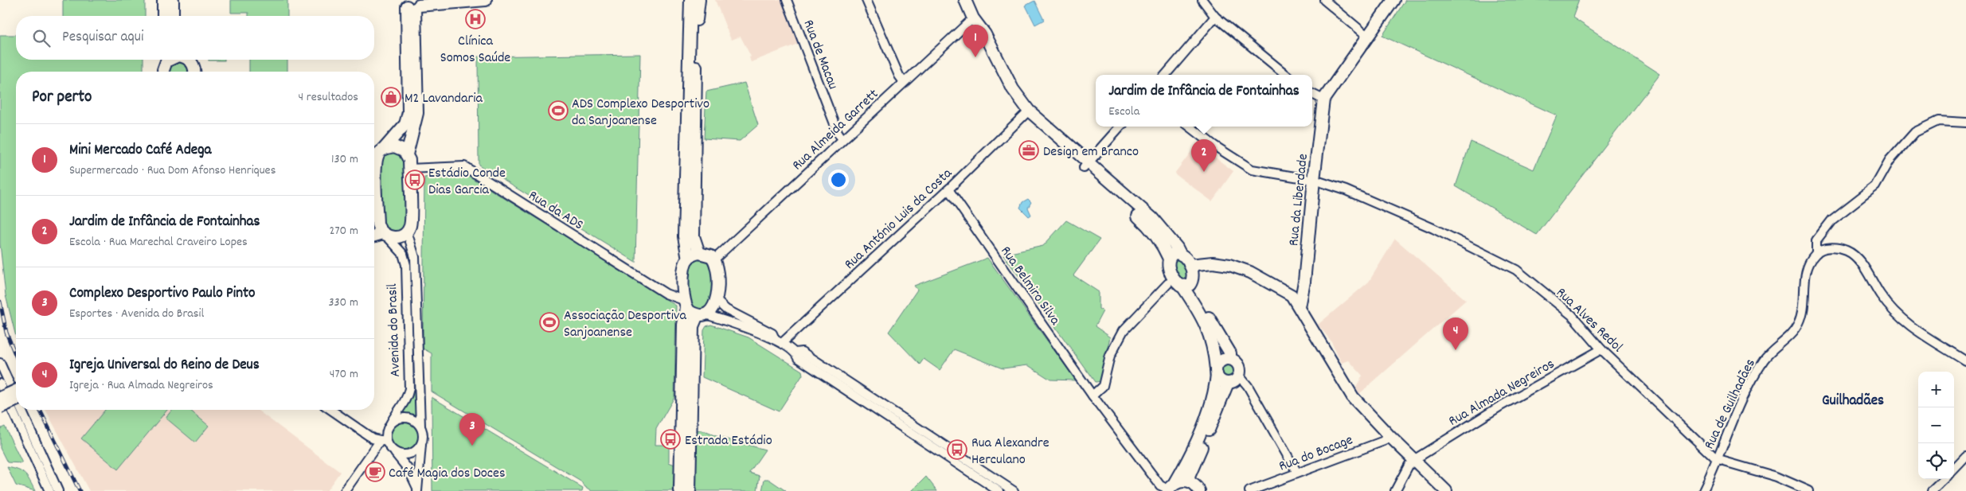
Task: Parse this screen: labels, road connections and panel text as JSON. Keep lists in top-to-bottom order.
{
  "streets": {
    "street": [
      "Rua de Macau",
      "Rua Almeida Garrett",
      "Rua da Liberdade",
      "Rua da ADS",
      "Rua António Luis da Costa",
      "Rua Belmiro Silva",
      "Rua Alves Redol",
      "Avenida do Brasil",
      "Rua Almada Negreiros",
      "Rua de Guilhadães",
      "Rua do Bocage"
    ]
  },
  "crossings": [
    ["Rua de Macau", "Rua Almeida Garrett"],
    ["Rua da Liberdade", "Rua Alves Redol"],
    ["Rua da ADS", "Avenida do Brasil"],
    ["Rua António Luis da Costa", "Rua Belmiro Silva"],
    ["Rua Alves Redol", "Rua Almada Negreiros"],
    ["Rua Alves Redol", "Rua de Guilhadães"]
  ],
  "districts": ["Guilhadães"],
  "places": {
    "hospital": ["Clínica Somos Saúde"],
    "shop": ["M2 Lavandaria"],
    "sports": ["ADS Complexo Desportivo da Sanjoanense", "Associação Desportiva Sanjoanense"],
    "office": ["Design em Branco"],
    "bus stop": ["Estádio Conde Dias Garcia", "Estrada Estádio", "Rua Alexandre Herculano"],
    "cafe": ["Café Magia dos Doces"]
  },
  "page": {
    "search": "Pesquisar aqui",
    "pins": [
      "1",
      "2",
      "4",
      "3"
    ],
    "heading": ["Por perto", "4 resultados"],
    "popup": ["Jardim de Infância de Fontainhas", "Escola"],
    "list": [
      {
        "mark": "1",
        "name": "Mini Mercado Café Adega",
        "note": "Supermercado · Rua Dom Afonso Henriques",
        "value": "130 m"
      },
      {
        "mark": "2",
        "name": "Jardim de Infância de Fontainhas",
        "note": "Escola · Rua Marechal Craveiro Lopes",
        "value": "270 m"
      },
      {
        "mark": "3",
        "name": "Complexo Desportivo Paulo Pinto",
        "note": "Esportes · Avenida do Brasil",
        "value": "330 m"
      },
      {
        "mark": "4",
        "name": "Igreja Universal do Reino de Deus",
        "note": "Igreja · Rua Almada Negreiros",
        "value": "470 m"
      }
    ],
    "map_buttons": ["+", "−"]
  }
}
